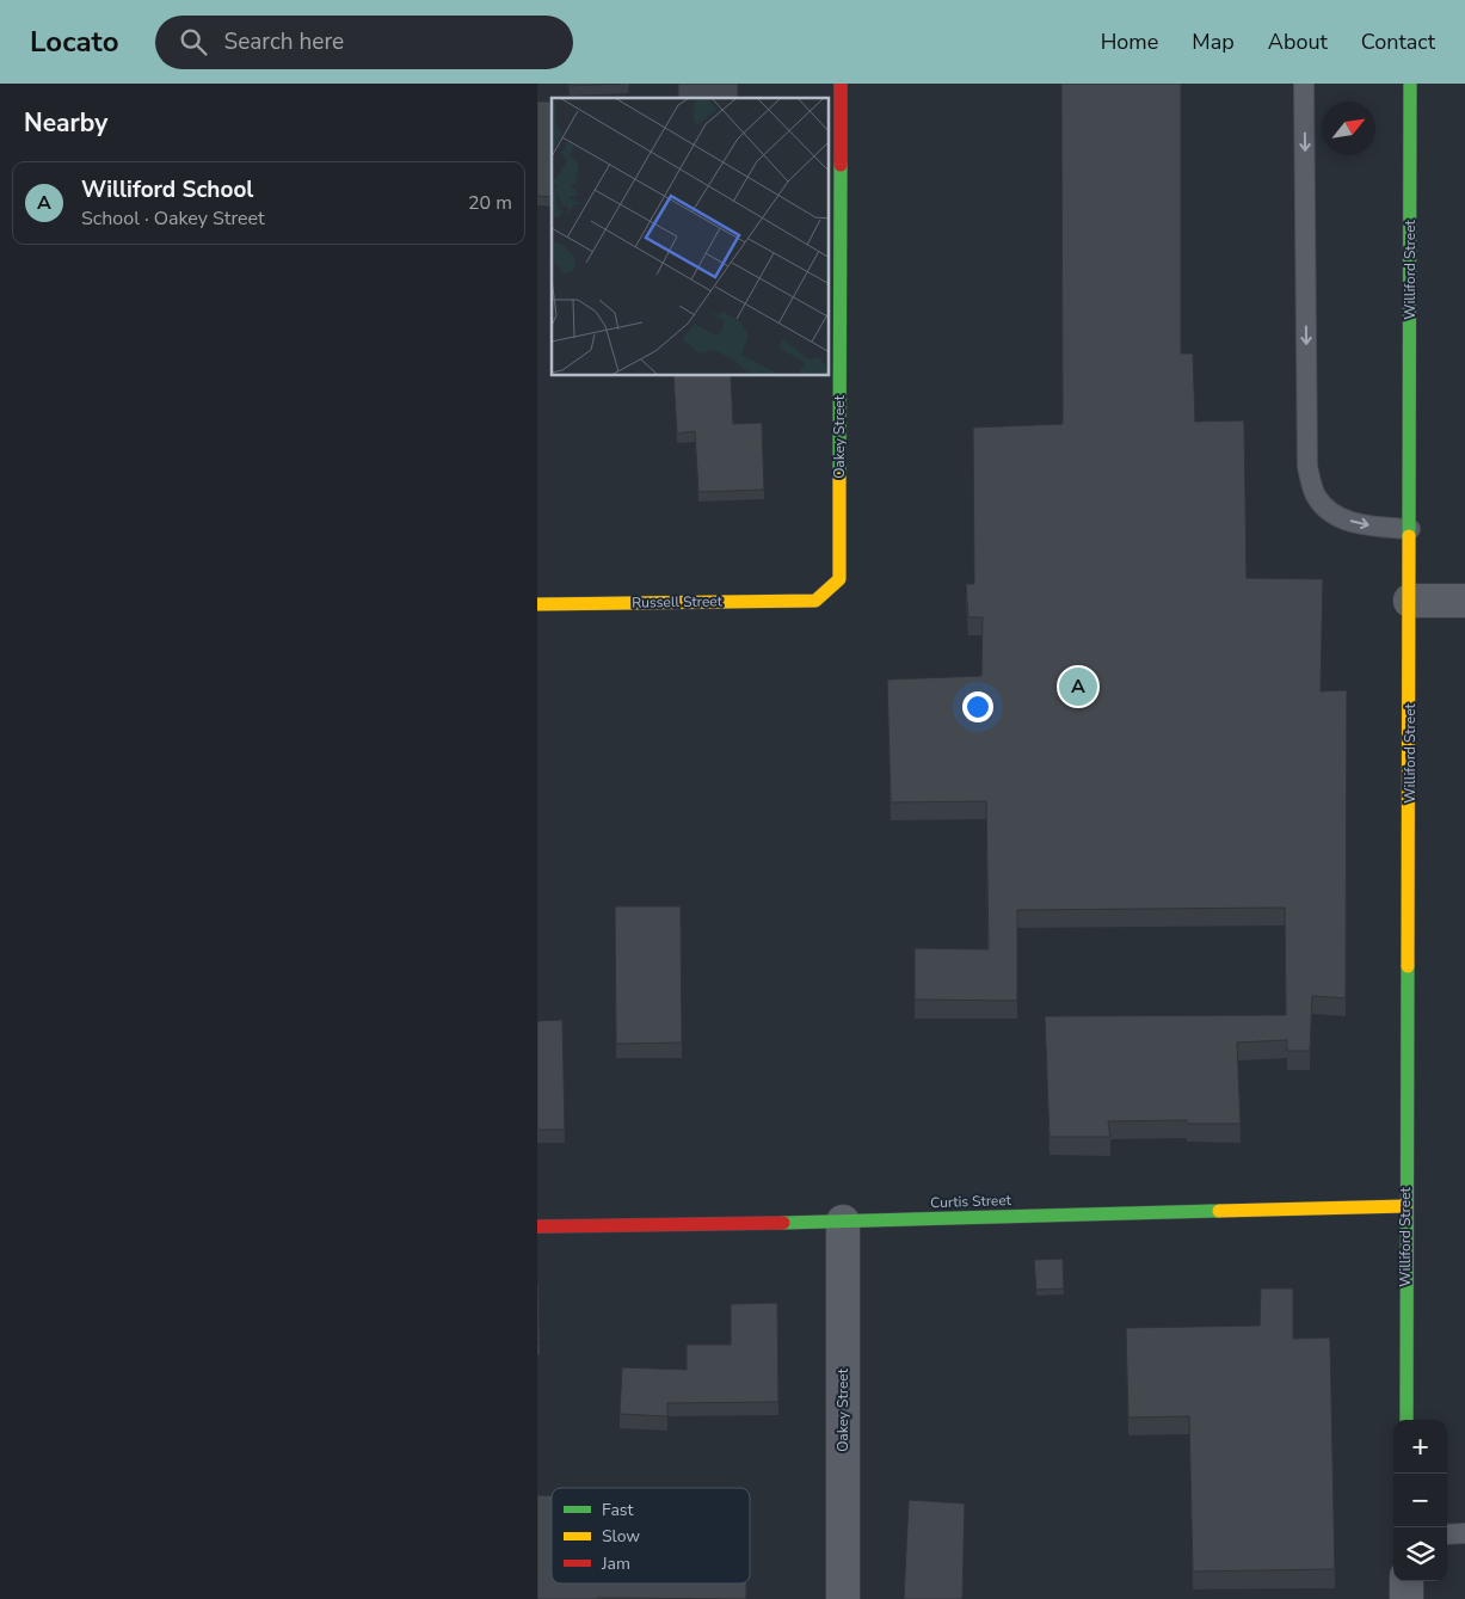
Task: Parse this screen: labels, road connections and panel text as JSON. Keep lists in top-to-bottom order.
{
  "streets": {
    "street": [
      "Williford Street",
      "Oakey Street",
      "Russell Street",
      "Curtis Street"
    ]
  },
  "crossings": [
    ["Williford Street", "Curtis Street"],
    ["Oakey Street", "Russell Street"],
    ["Oakey Street", "Curtis Street"]
  ],
  "legend": ["Fast", "Slow", "Jam"],
  "north": "top right",
  "page": {
    "header": "Locato",
    "search": "Search here",
    "nav": [
      "Home",
      "Map",
      "About",
      "Contact"
    ],
    "heading": "Nearby",
    "list": [
      {
        "mark": "A",
        "name": "Williford School",
        "note": "School · Oakey Street",
        "value": "20 m"
      }
    ],
    "pins": "A",
    "map_buttons": ["+", "−"]
  }
}
